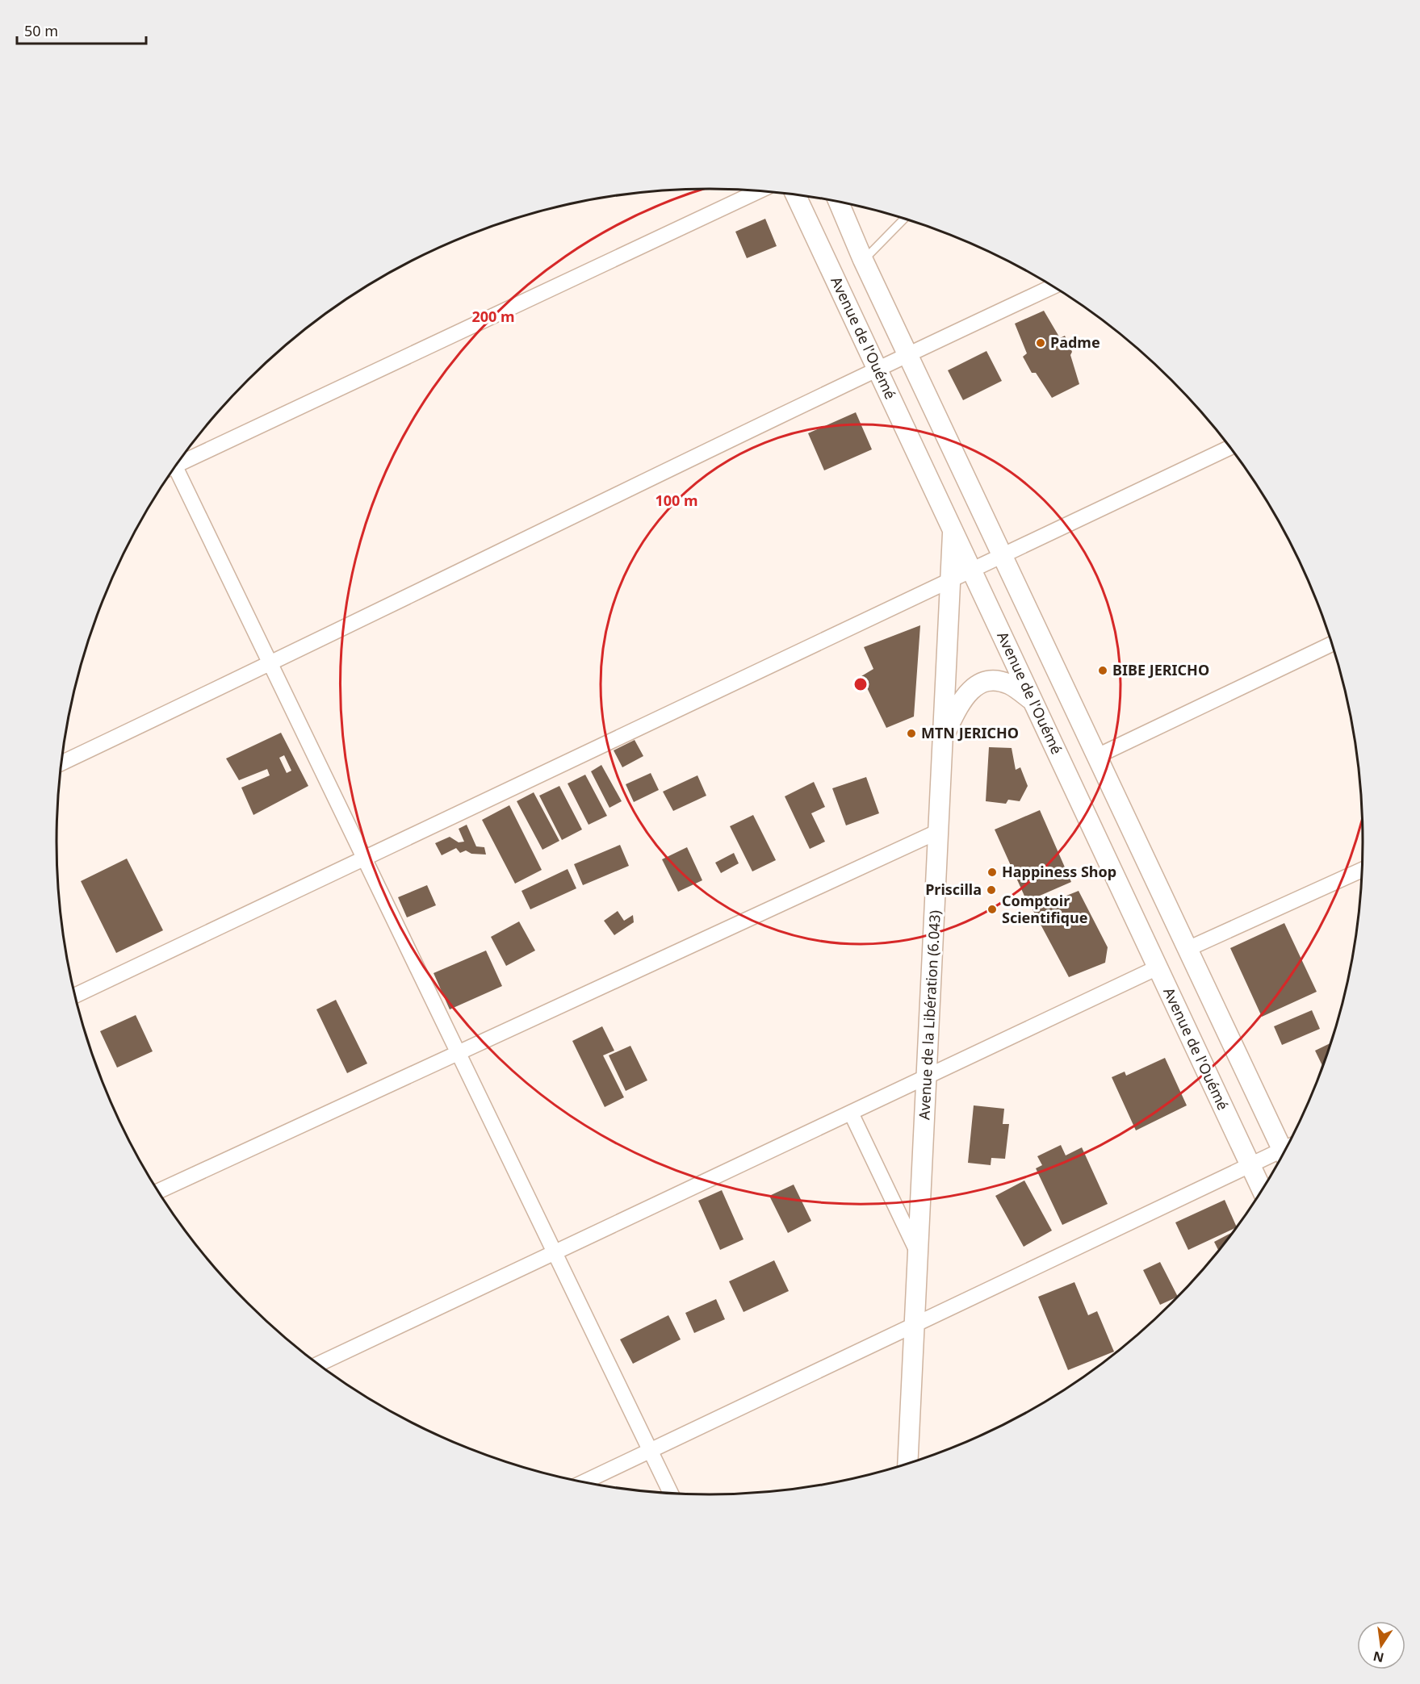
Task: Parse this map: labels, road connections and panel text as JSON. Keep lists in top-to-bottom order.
{
  "streets": {
    "main road": ["Avenue de l'Ouémé", "Avenue de la Libération (6.043)"]
  },
  "crossings": [
    ["Avenue de l'Ouémé", "Avenue de la Libération (6.043)"]
  ],
  "places": [
    "Padme",
    "BIBE JERICHO",
    "MTN JERICHO",
    "Happiness Shop",
    "Priscilla",
    "Comptoir Scientifique"
  ],
  "scale_bar": "50 m",
  "north": "bottom",
  "rings": ["200 m", "100 m"]
}
